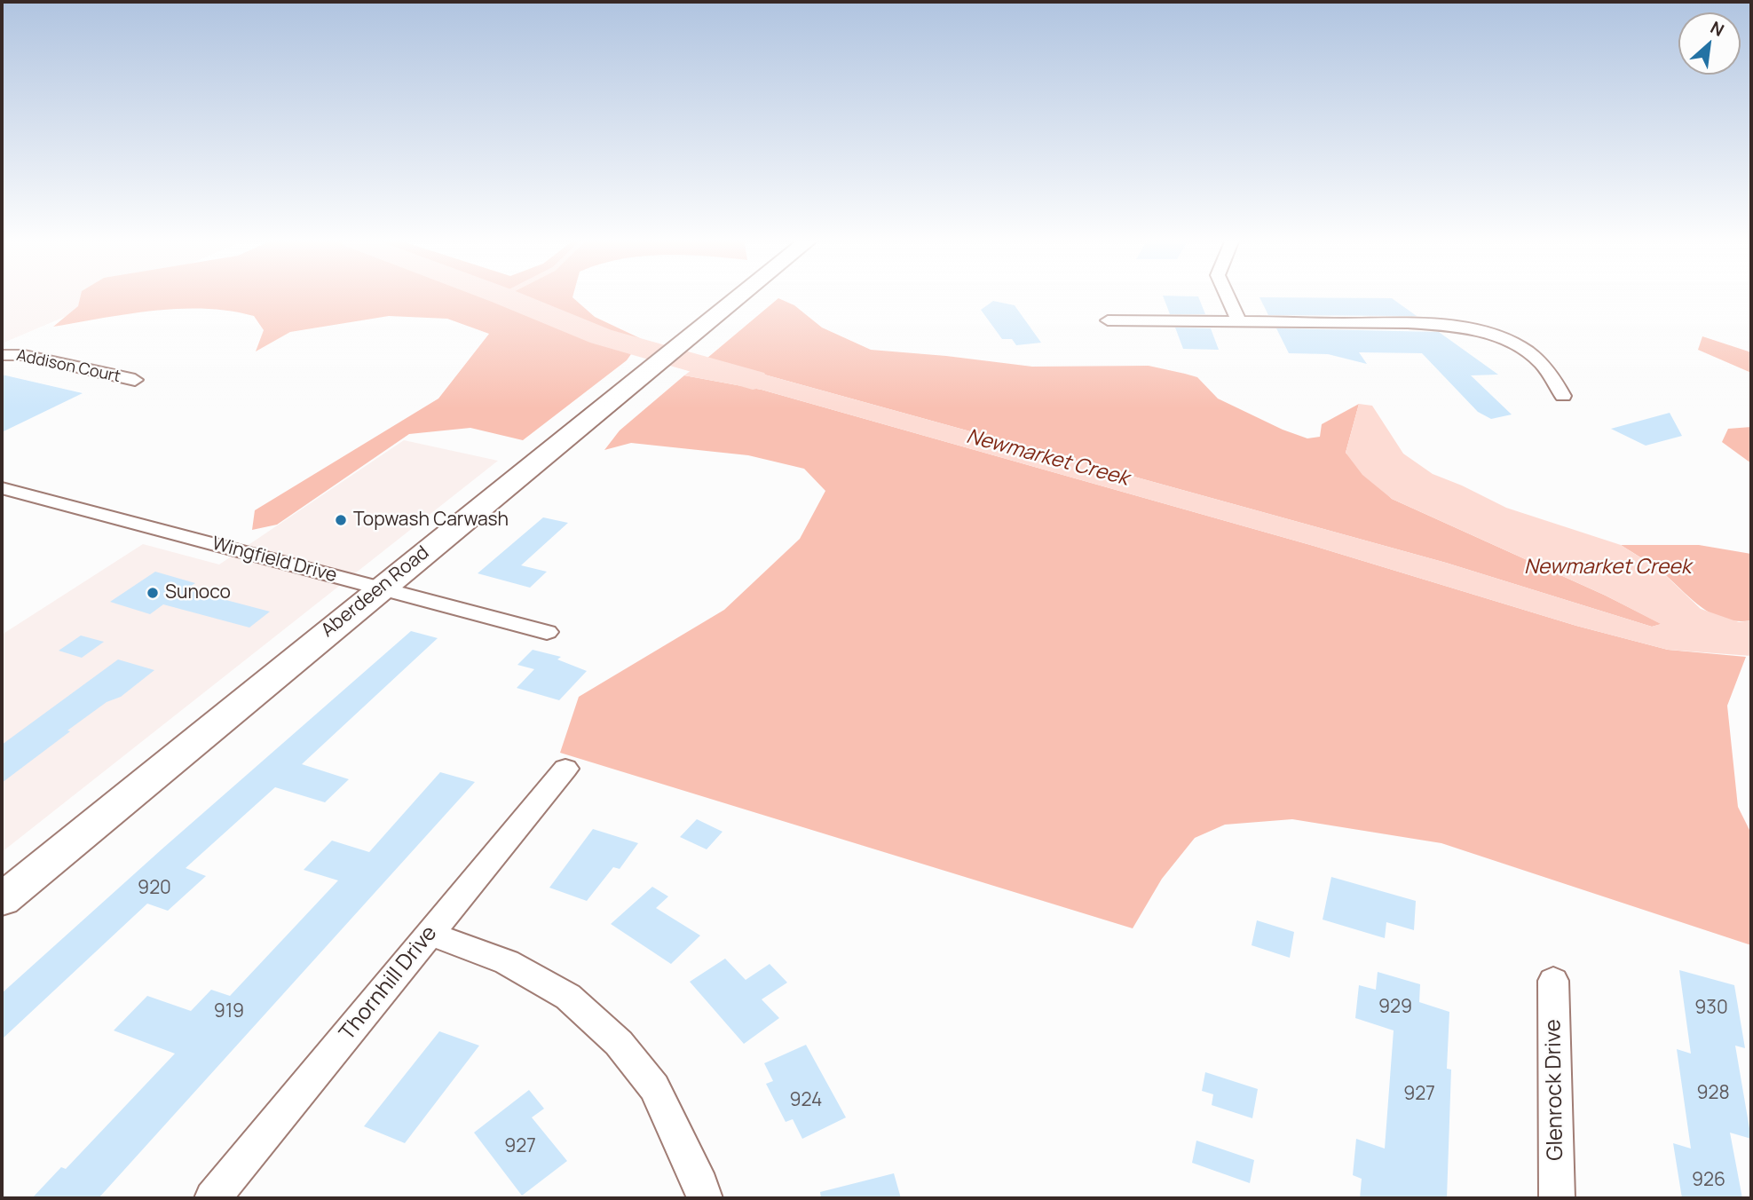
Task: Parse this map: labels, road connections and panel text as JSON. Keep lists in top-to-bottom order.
{
  "streets": {
    "main road": ["Aberdeen Road"],
    "street": [
      "Addison Court",
      "Wingfield Drive",
      "Thornhill Drive",
      "Glenrock Drive"
    ]
  },
  "crossings": [
    ["Wingfield Drive", "Aberdeen Road"]
  ],
  "water": ["Newmarket Creek"],
  "places": ["Topwash Carwash", "Sunoco"],
  "house_numbers": [
    "920",
    "929",
    "930",
    "919",
    "928",
    "927",
    "924",
    "927",
    "926"
  ],
  "north": "top right"
}
